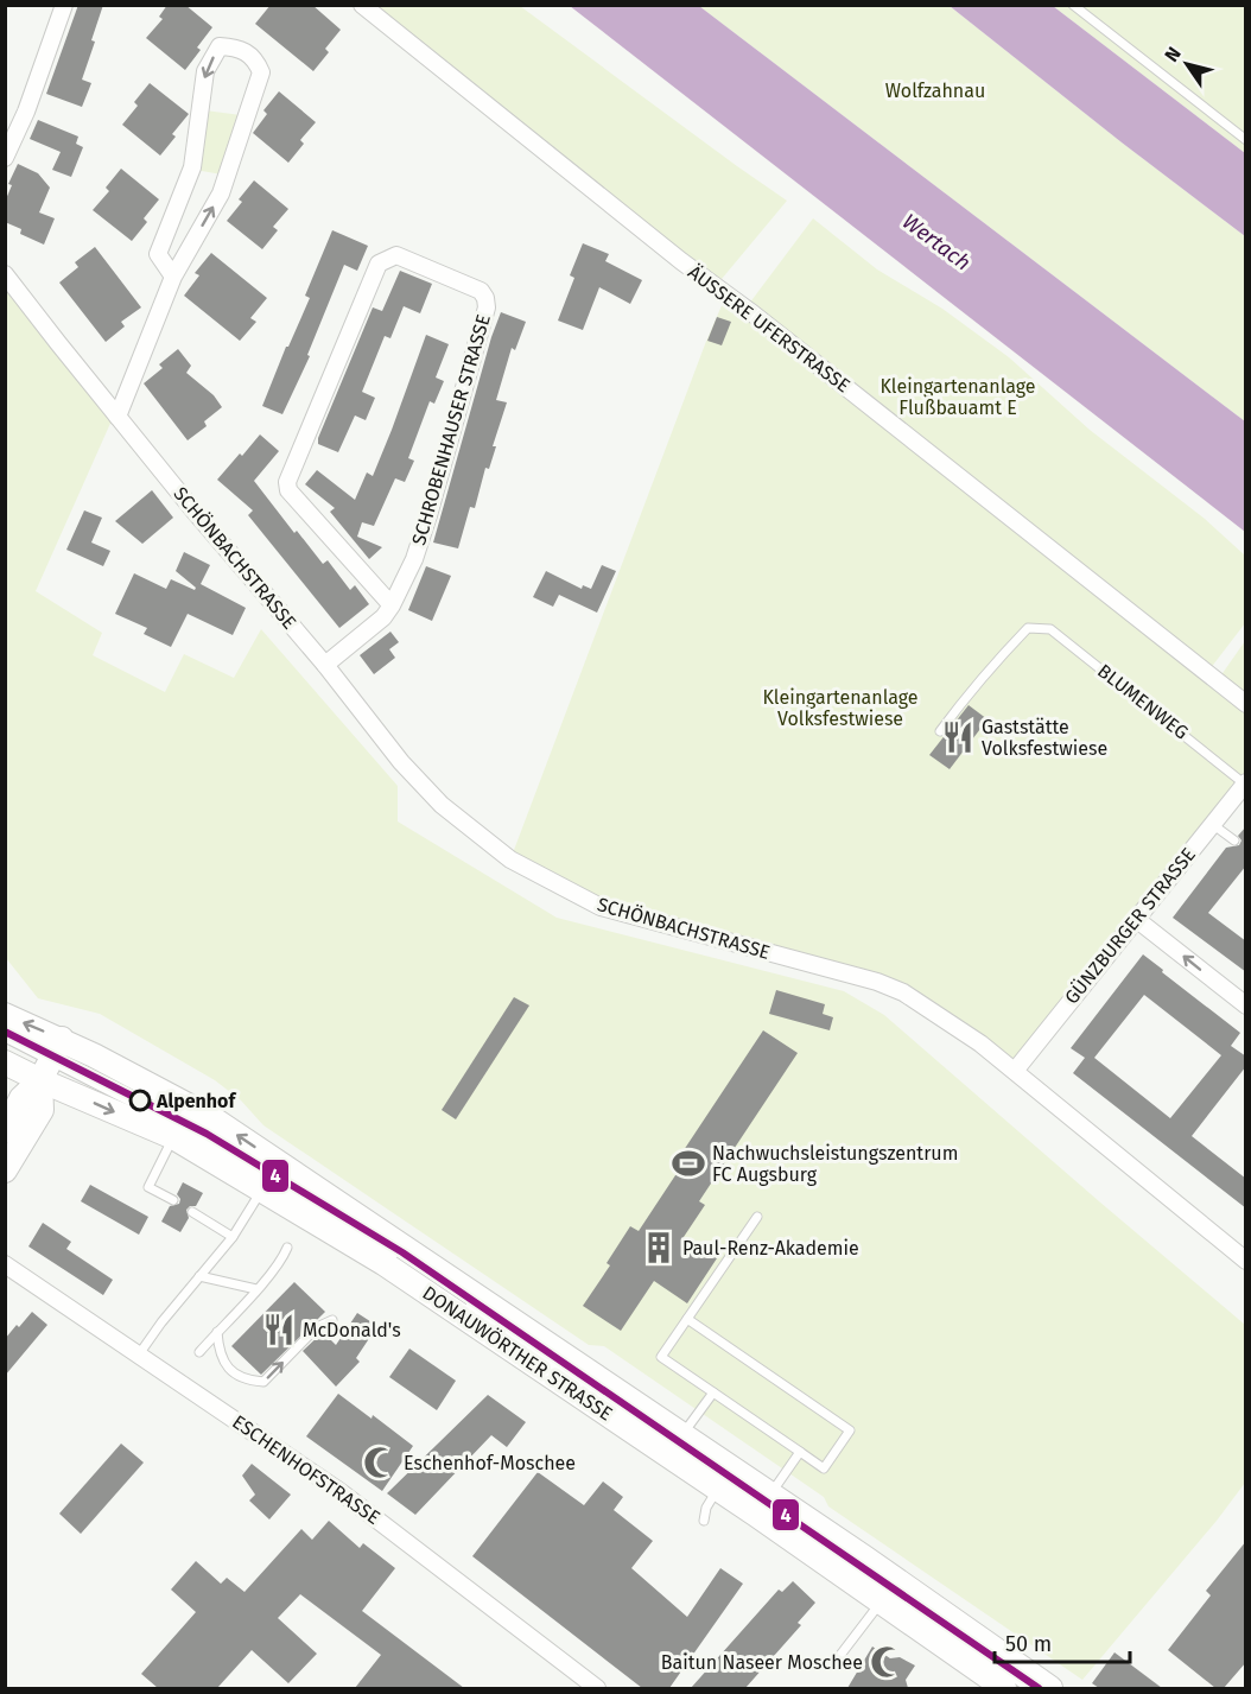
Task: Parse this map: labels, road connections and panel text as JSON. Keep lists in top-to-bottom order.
{
  "streets": {
    "main road": ["DONAUWÖRTHER STRASSE"],
    "street": [
      "ÄUSSERE UFERSTRASSE",
      "SCHROBENHAUSER STRASSE",
      "SCHÖNBACHSTRASSE",
      "GÜNZBURGER STRASSE",
      "ESCHENHOFSTRASSE"
    ],
    "lane": ["BLUMENWEG"]
  },
  "crossings": [
    ["SCHROBENHAUSER STRASSE", "SCHÖNBACHSTRASSE"],
    ["SCHÖNBACHSTRASSE", "GÜNZBURGER STRASSE"],
    ["BLUMENWEG", "GÜNZBURGER STRASSE"]
  ],
  "water": ["Wertach"],
  "parks": ["Wolfzahnau", "Kleingartenanlage Flußbauamt E", "Kleingartenanlage Volksfestwiese"],
  "places": {
    "restaurant": ["Gaststätte Volksfestwiese", "McDonald's"],
    "other": ["Alpenhof"],
    "sports": ["Nachwuchsleistungszentrum FC Augsburg"],
    "building": ["Paul-Renz-Akademie"],
    "mosque": ["Eschenhof-Moschee", "Baitun Naseer Moschee"]
  },
  "lines": ["transit line 4"],
  "scale_bar": "50 m",
  "north": "top left"
}
